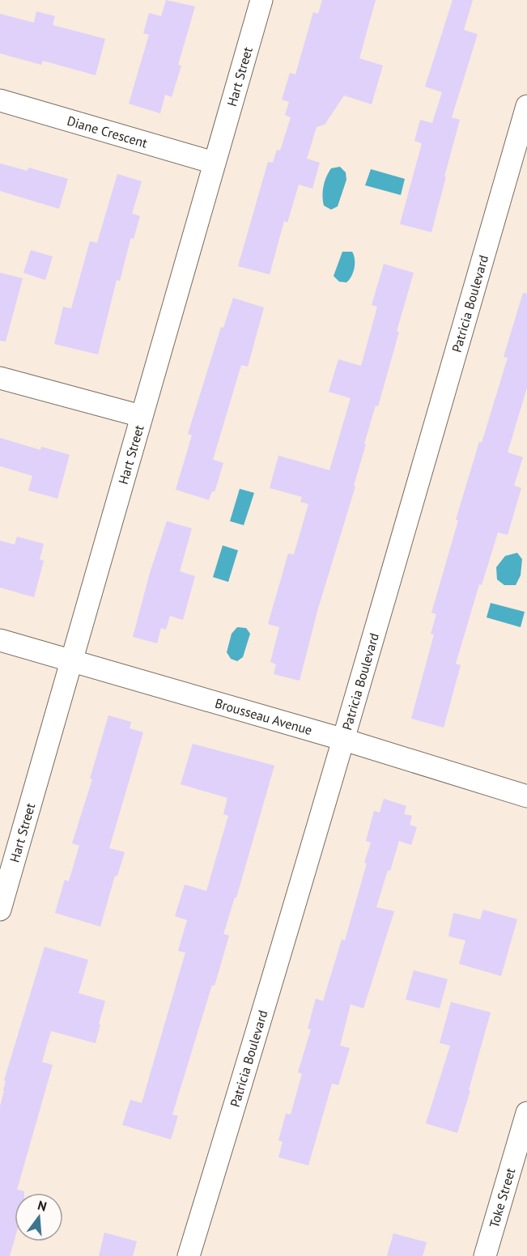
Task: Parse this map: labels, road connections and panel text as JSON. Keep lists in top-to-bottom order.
{
  "streets": {
    "street": [
      "Hart Street",
      "Diane Crescent",
      "Patricia Boulevard",
      "Brousseau Avenue",
      "Toke Street"
    ]
  },
  "crossings": [
    ["Hart Street", "Diane Crescent"],
    ["Hart Street", "Brousseau Avenue"],
    ["Patricia Boulevard", "Brousseau Avenue"]
  ],
  "north": "top"
}
